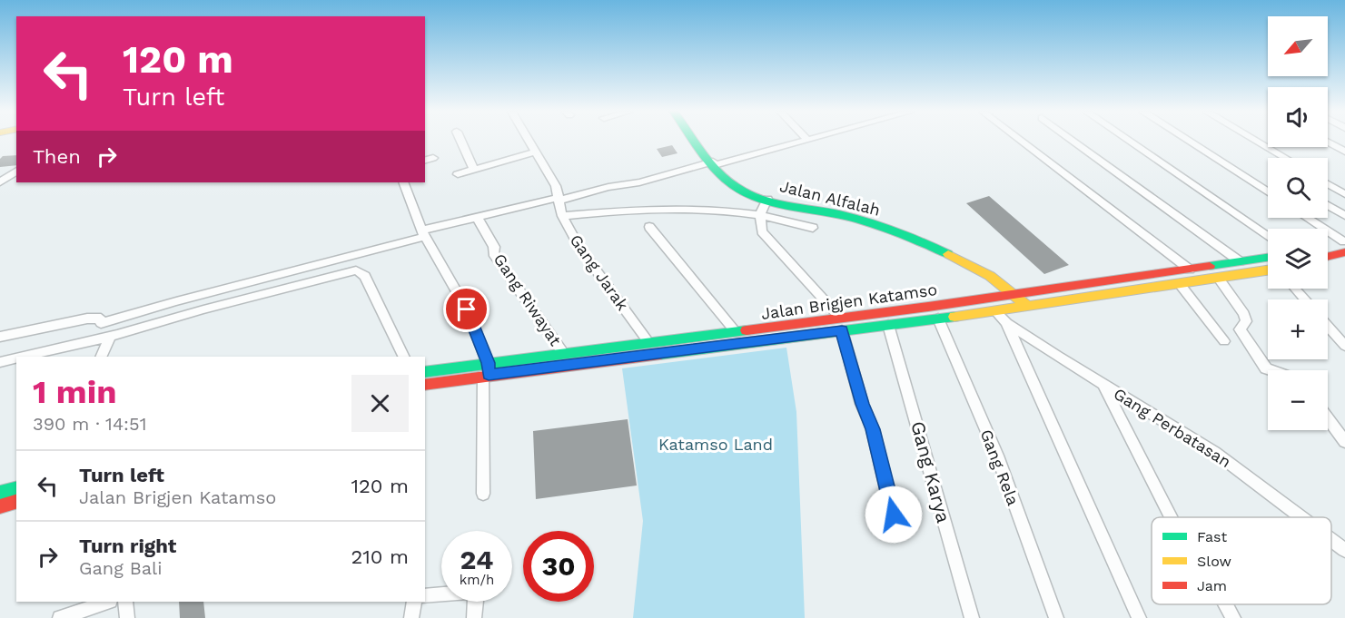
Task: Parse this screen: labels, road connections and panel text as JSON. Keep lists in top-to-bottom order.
{
  "streets": {
    "main road": ["Jalan Alfalah", "Jalan Brigjen Katamso"],
    "street": [
      "Gang Jarak",
      "Gang Riwayat",
      "Gang Perbatasan",
      "Gang Rela",
      "Gang Karya"
    ]
  },
  "crossings": [
    ["Jalan Alfalah", "Jalan Brigjen Katamso"],
    ["Gang Jarak", "Jalan Brigjen Katamso"],
    ["Gang Riwayat", "Jalan Brigjen Katamso"],
    ["Jalan Brigjen Katamso", "Gang Perbatasan"],
    ["Jalan Brigjen Katamso", "Gang Rela"],
    ["Jalan Brigjen Katamso", "Gang Karya"]
  ],
  "parks": ["Katamso Land"],
  "legend": ["Fast", "Slow", "Jam"],
  "north": "bottom left",
  "page": {
    "map_buttons": ["+", "−"],
    "turn": ["120 m", "Turn left"],
    "then": "Then",
    "heading": ["1 min", "390 m · 14:51"],
    "list": [
      {
        "name": "Turn left",
        "note": "Jalan Brigjen Katamso",
        "value": "120 m"
      },
      {
        "name": "Turn right",
        "note": "Gang Bali",
        "value": "210 m"
      }
    ],
    "speed": "24 km/h",
    "limit": "30"
  }
}
